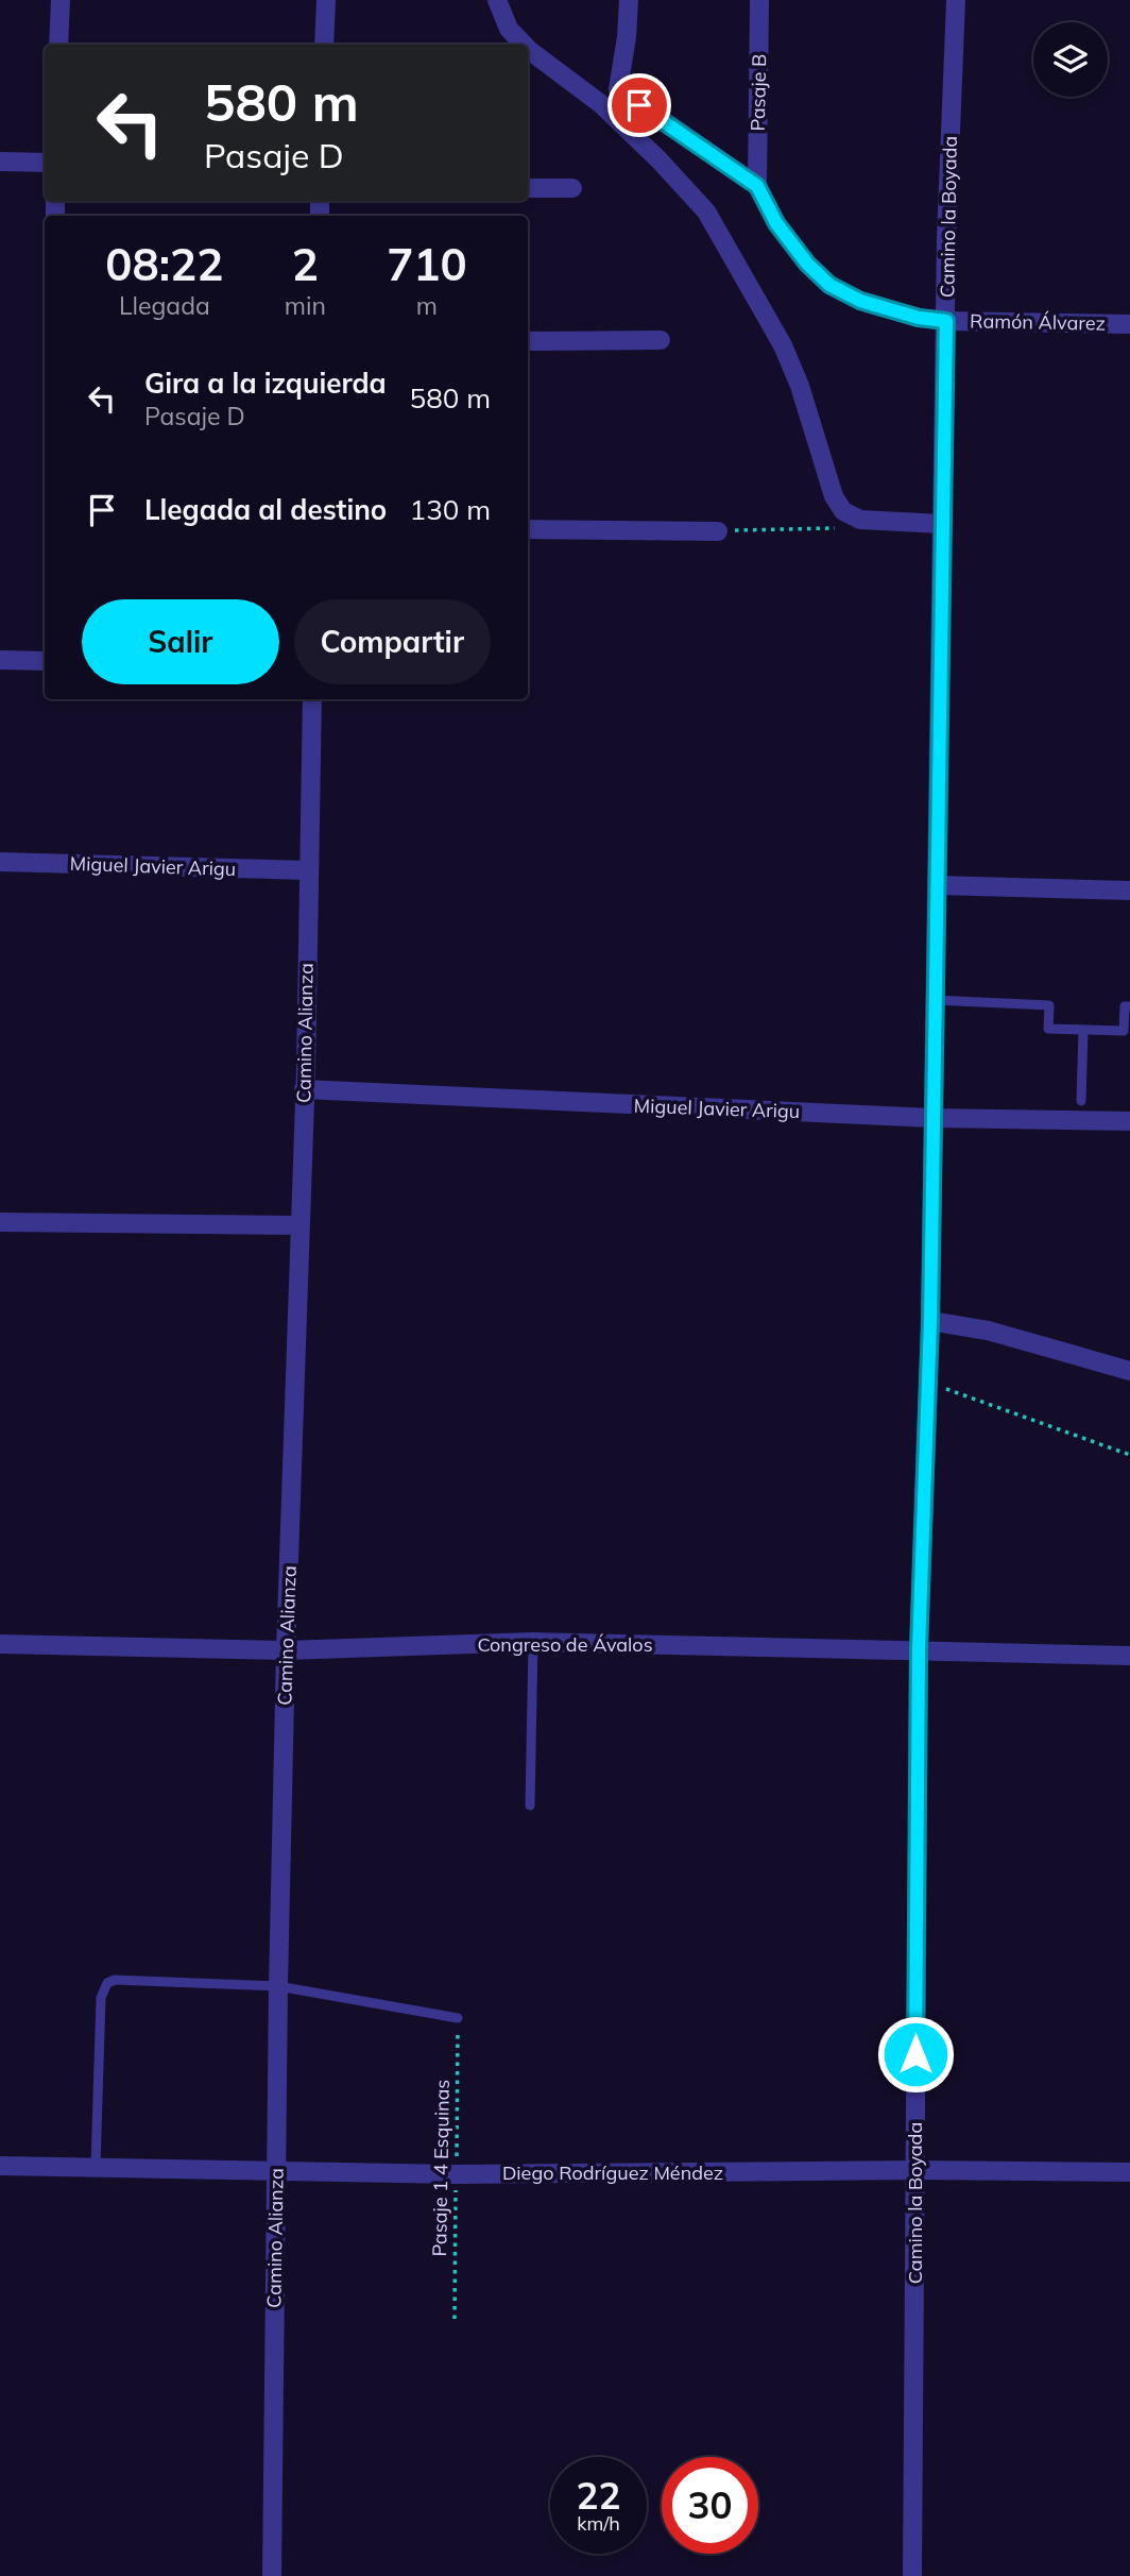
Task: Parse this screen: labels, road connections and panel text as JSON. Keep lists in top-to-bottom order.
{
  "streets": {
    "street": [
      "Pasaje B",
      "Camino la Boyada",
      "Ramón Álvarez",
      "Miguel Javier Arigu",
      "Camino Alianza",
      "Congreso de Ávalos",
      "Diego Rodríguez Méndez"
    ],
    "path": ["Pasaje 1 4 Esquinas"]
  },
  "crossings": [
    ["Pasaje B", "Ramón Álvarez"],
    ["Camino la Boyada", "Ramón Álvarez"],
    ["Camino la Boyada", "Miguel Javier Arigu"],
    ["Camino la Boyada", "Congreso de Ávalos"],
    ["Camino la Boyada", "Diego Rodríguez Méndez"],
    ["Miguel Javier Arigu", "Camino Alianza"],
    ["Camino Alianza", "Congreso de Ávalos"],
    ["Camino Alianza", "Diego Rodríguez Méndez"],
    ["Pasaje 1 4 Esquinas", "Diego Rodríguez Méndez"]
  ],
  "page": {
    "turn": ["580 m", "Pasaje D"],
    "eta": [
      "08:22",
      "Llegada",
      "2",
      "min",
      "710",
      "m"
    ],
    "list": [
      {
        "name": "Gira a la izquierda",
        "note": "Pasaje D",
        "value": "580 m"
      },
      {
        "name": "Llegada al destino",
        "value": "130 m"
      }
    ],
    "buttons": ["Salir", "Compartir"],
    "speed": "22 km/h",
    "limit": "30"
  }
}
